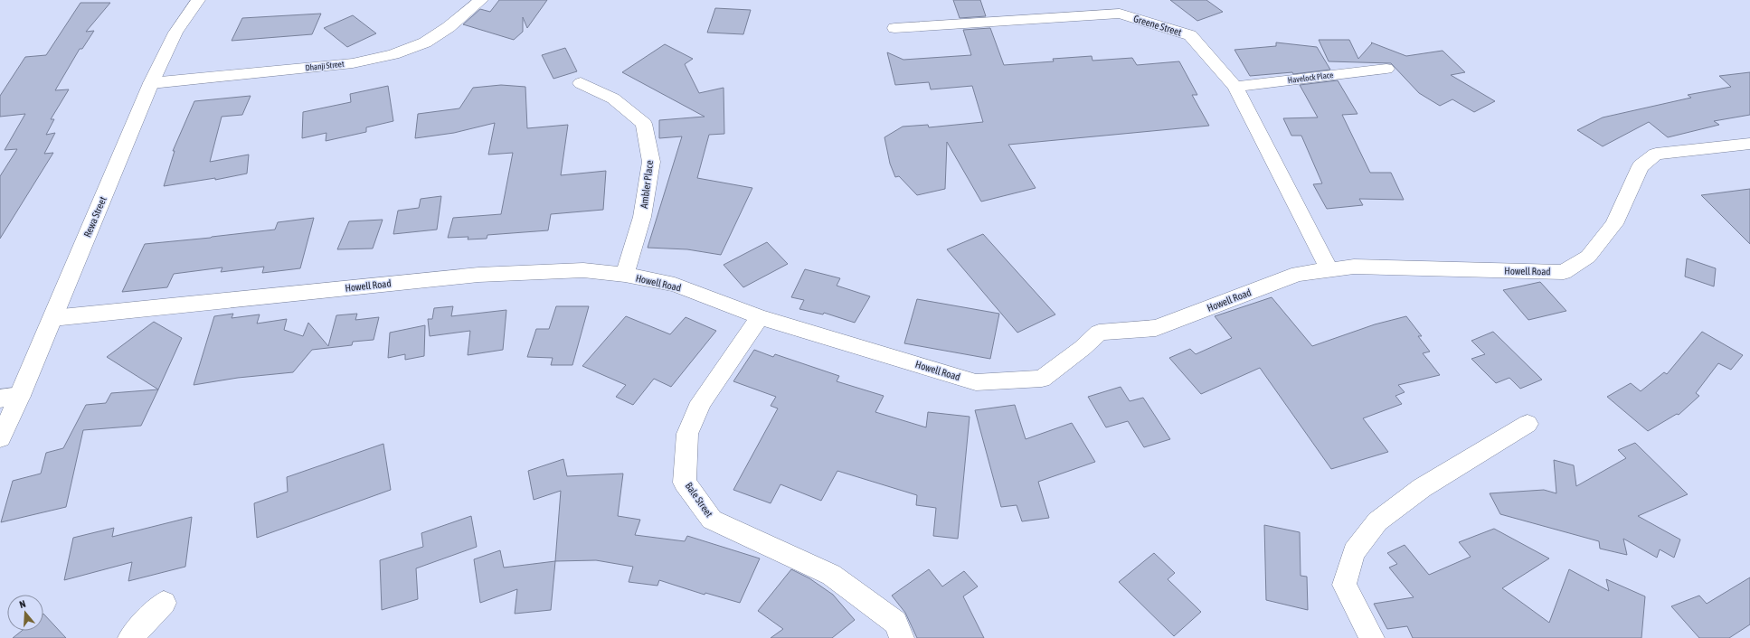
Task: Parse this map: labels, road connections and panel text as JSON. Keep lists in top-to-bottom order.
{
  "streets": {
    "street": [
      "Greene Street",
      "Dhanji Street",
      "Havelock Place",
      "Ambler Place",
      "Rewa Street",
      "Howell Road",
      "Bale Street"
    ]
  },
  "crossings": [
    ["Greene Street", "Havelock Place"],
    ["Greene Street", "Howell Road"],
    ["Dhanji Street", "Rewa Street"],
    ["Ambler Place", "Howell Road"],
    ["Rewa Street", "Howell Road"],
    ["Howell Road", "Bale Street"]
  ],
  "north": "top"
}
